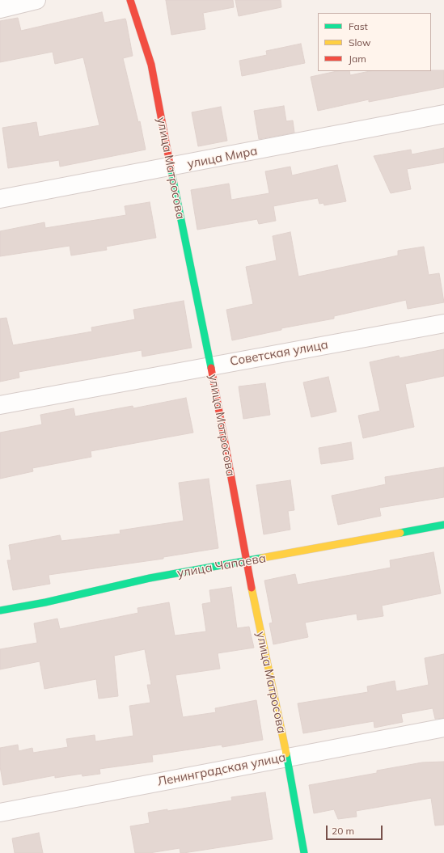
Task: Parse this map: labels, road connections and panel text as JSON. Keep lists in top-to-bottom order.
{
  "streets": {
    "street": [
      "улица Мира",
      "улица Матросова",
      "Советская улица",
      "улица Чапаева",
      "Ленинградская улица"
    ]
  },
  "crossings": [
    ["улица Мира", "улица Матросова"],
    ["улица Матросова", "Советская улица"],
    ["улица Матросова", "улица Чапаева"],
    ["улица Матросова", "Ленинградская улица"]
  ],
  "legend": ["Fast", "Slow", "Jam"],
  "scale_bar": "20 m"
}
